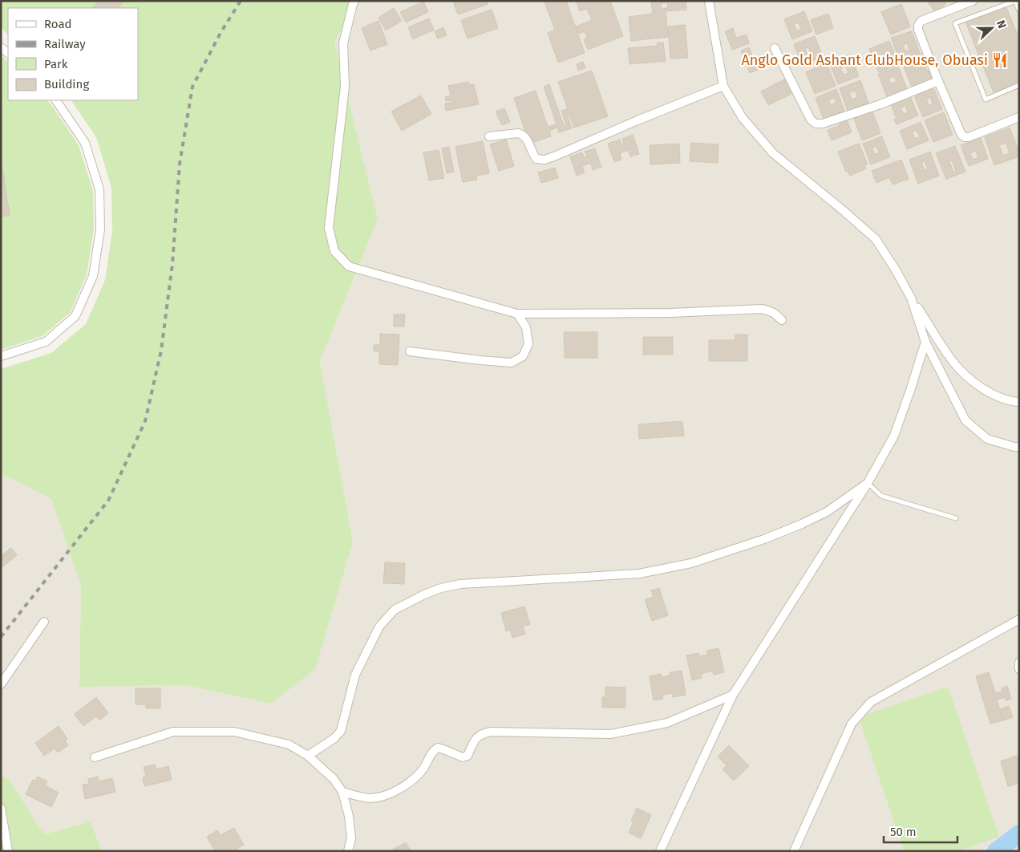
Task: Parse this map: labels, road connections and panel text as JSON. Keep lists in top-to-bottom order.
{
  "places": {
    "restaurant": ["Anglo Gold Ashant ClubHouse, Obuasi"]
  },
  "legend": [
    "Road",
    "Railway",
    "Park",
    "Building"
  ],
  "scale_bar": "50 m",
  "north": "right"
}
